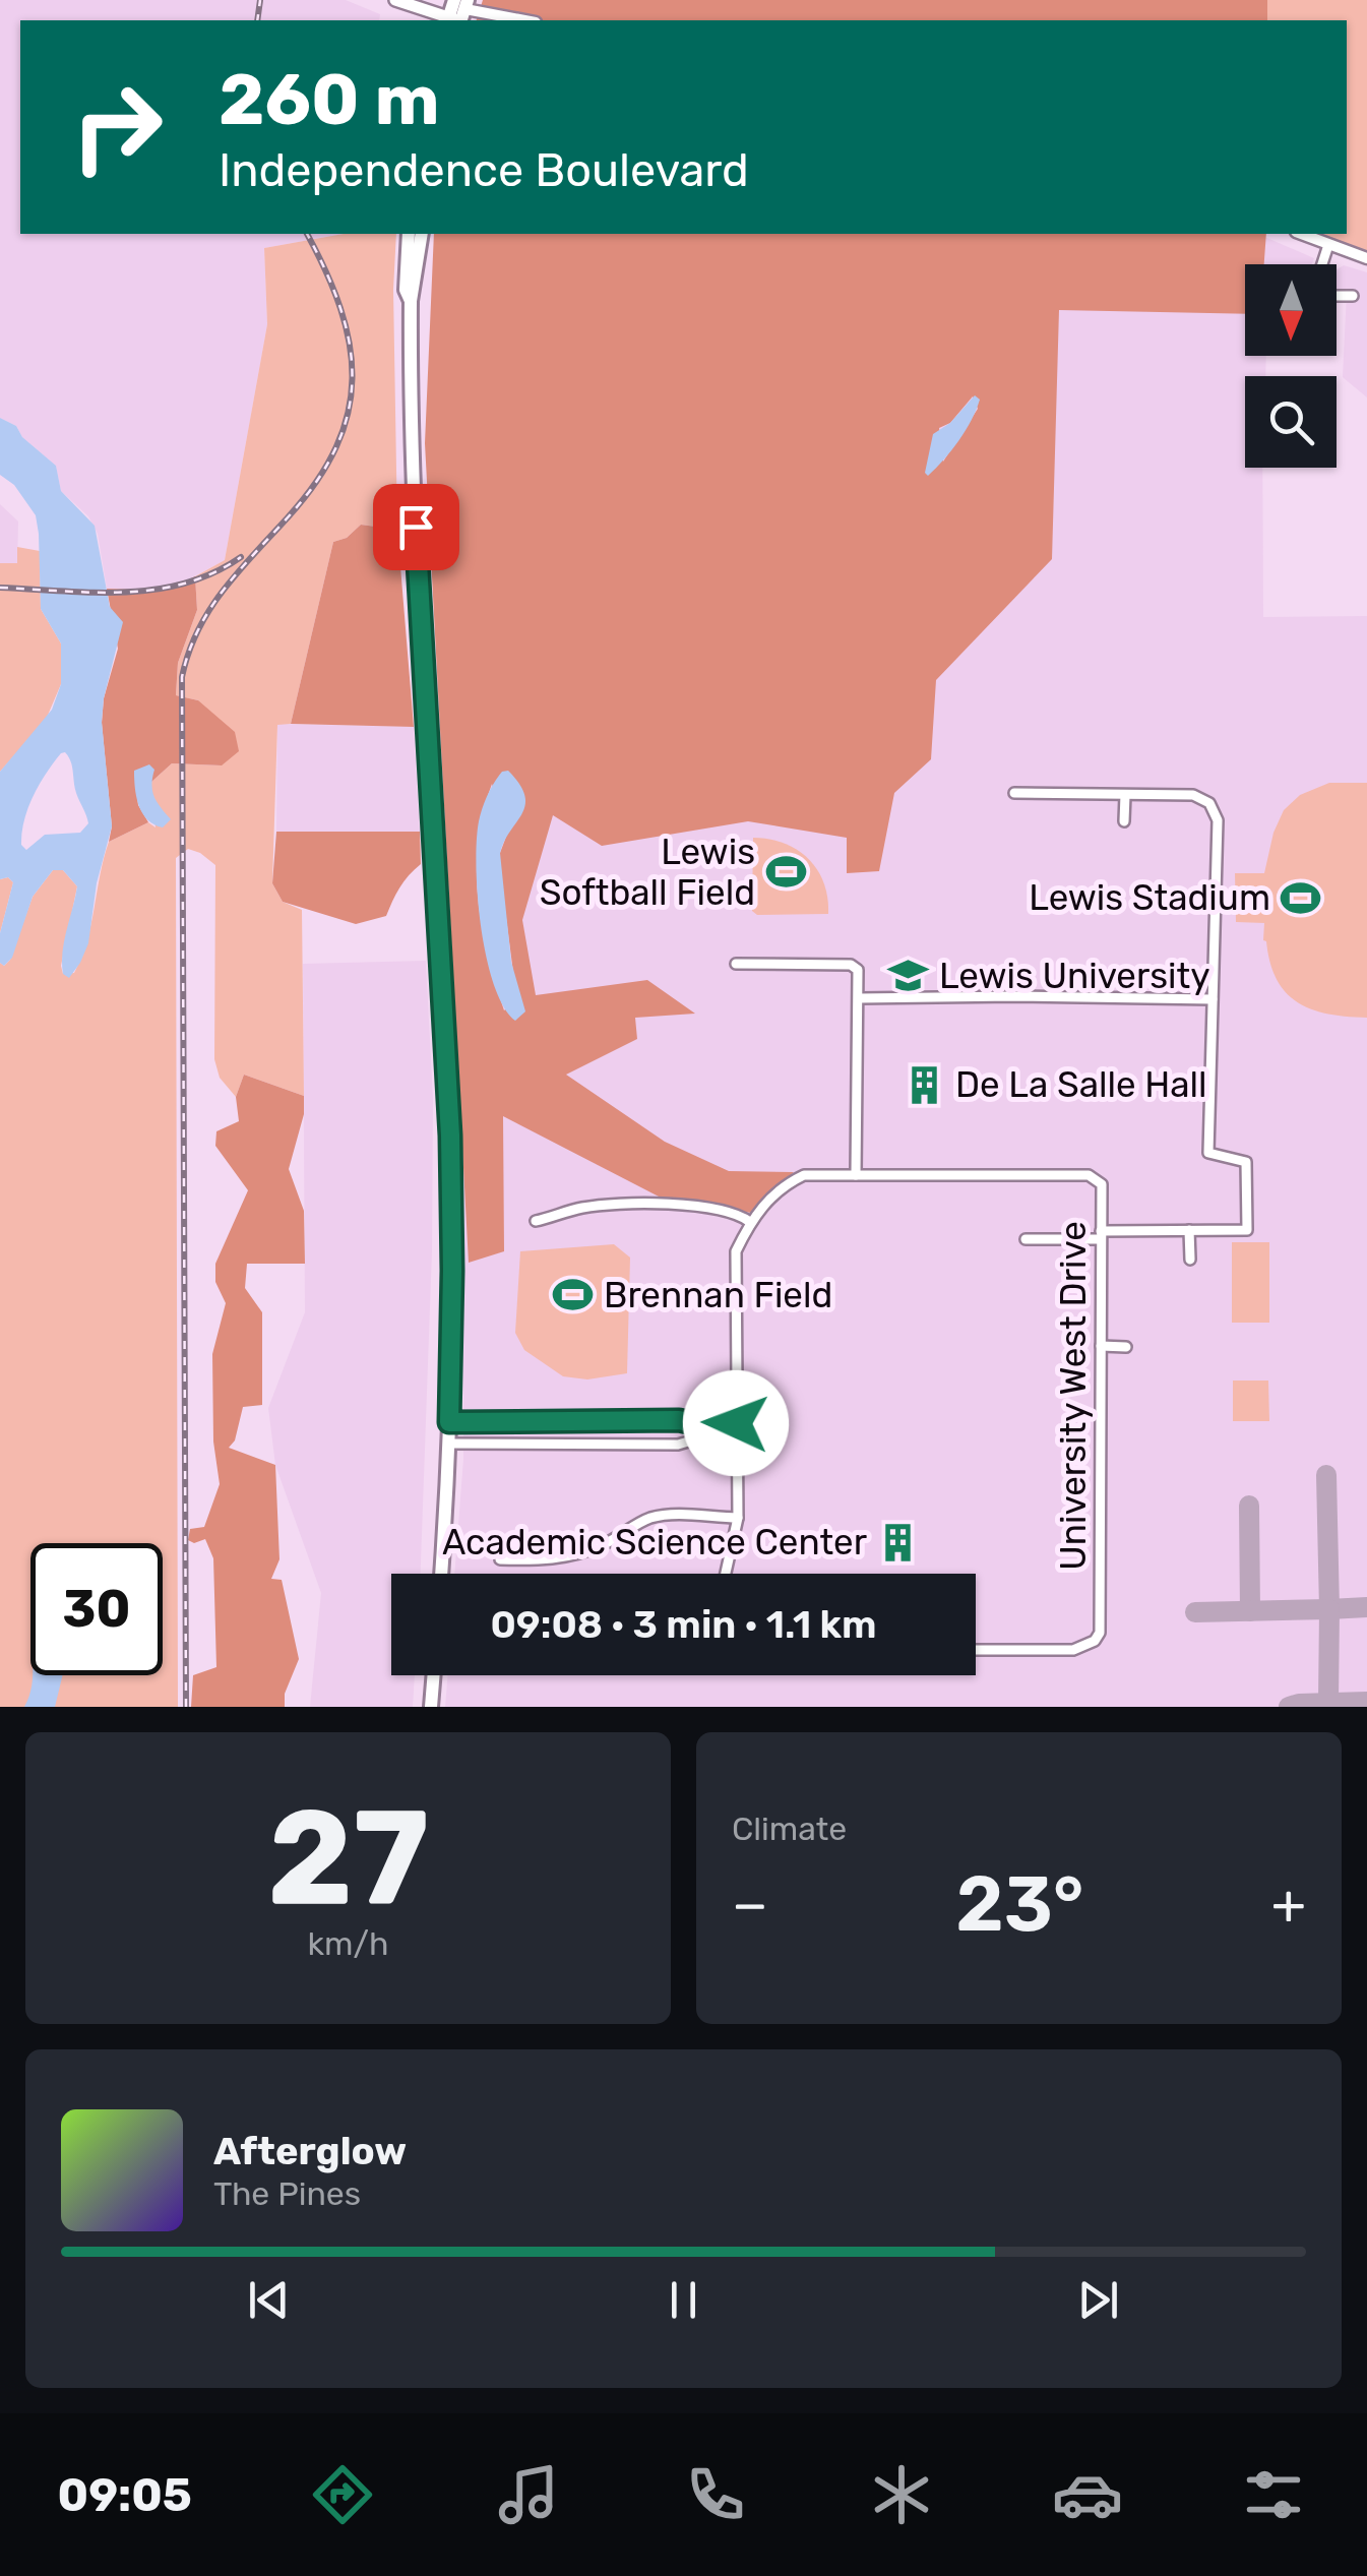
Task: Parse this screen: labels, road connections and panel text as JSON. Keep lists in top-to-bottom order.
{
  "streets": {
    "street": ["University West Drive"]
  },
  "places": {
    "sports": ["Lewis Softball Field", "Lewis Stadium", "Brennan Field"],
    "school or university": ["Lewis University"],
    "building": ["De La Salle Hall", "Academic Science Center"]
  },
  "north": "bottom",
  "page": {
    "turn": ["260 m", "Independence Boulevard"],
    "limit": "30",
    "trip": "09:08 · 3 min · 1.1 km",
    "tile": [
      ["27", "km/h"],
      "Climate"
    ],
    "heat": ["−", "23°", "+"],
    "song": ["Afterglow", "The Pines"],
    "tabs": "09:05"
  }
}
